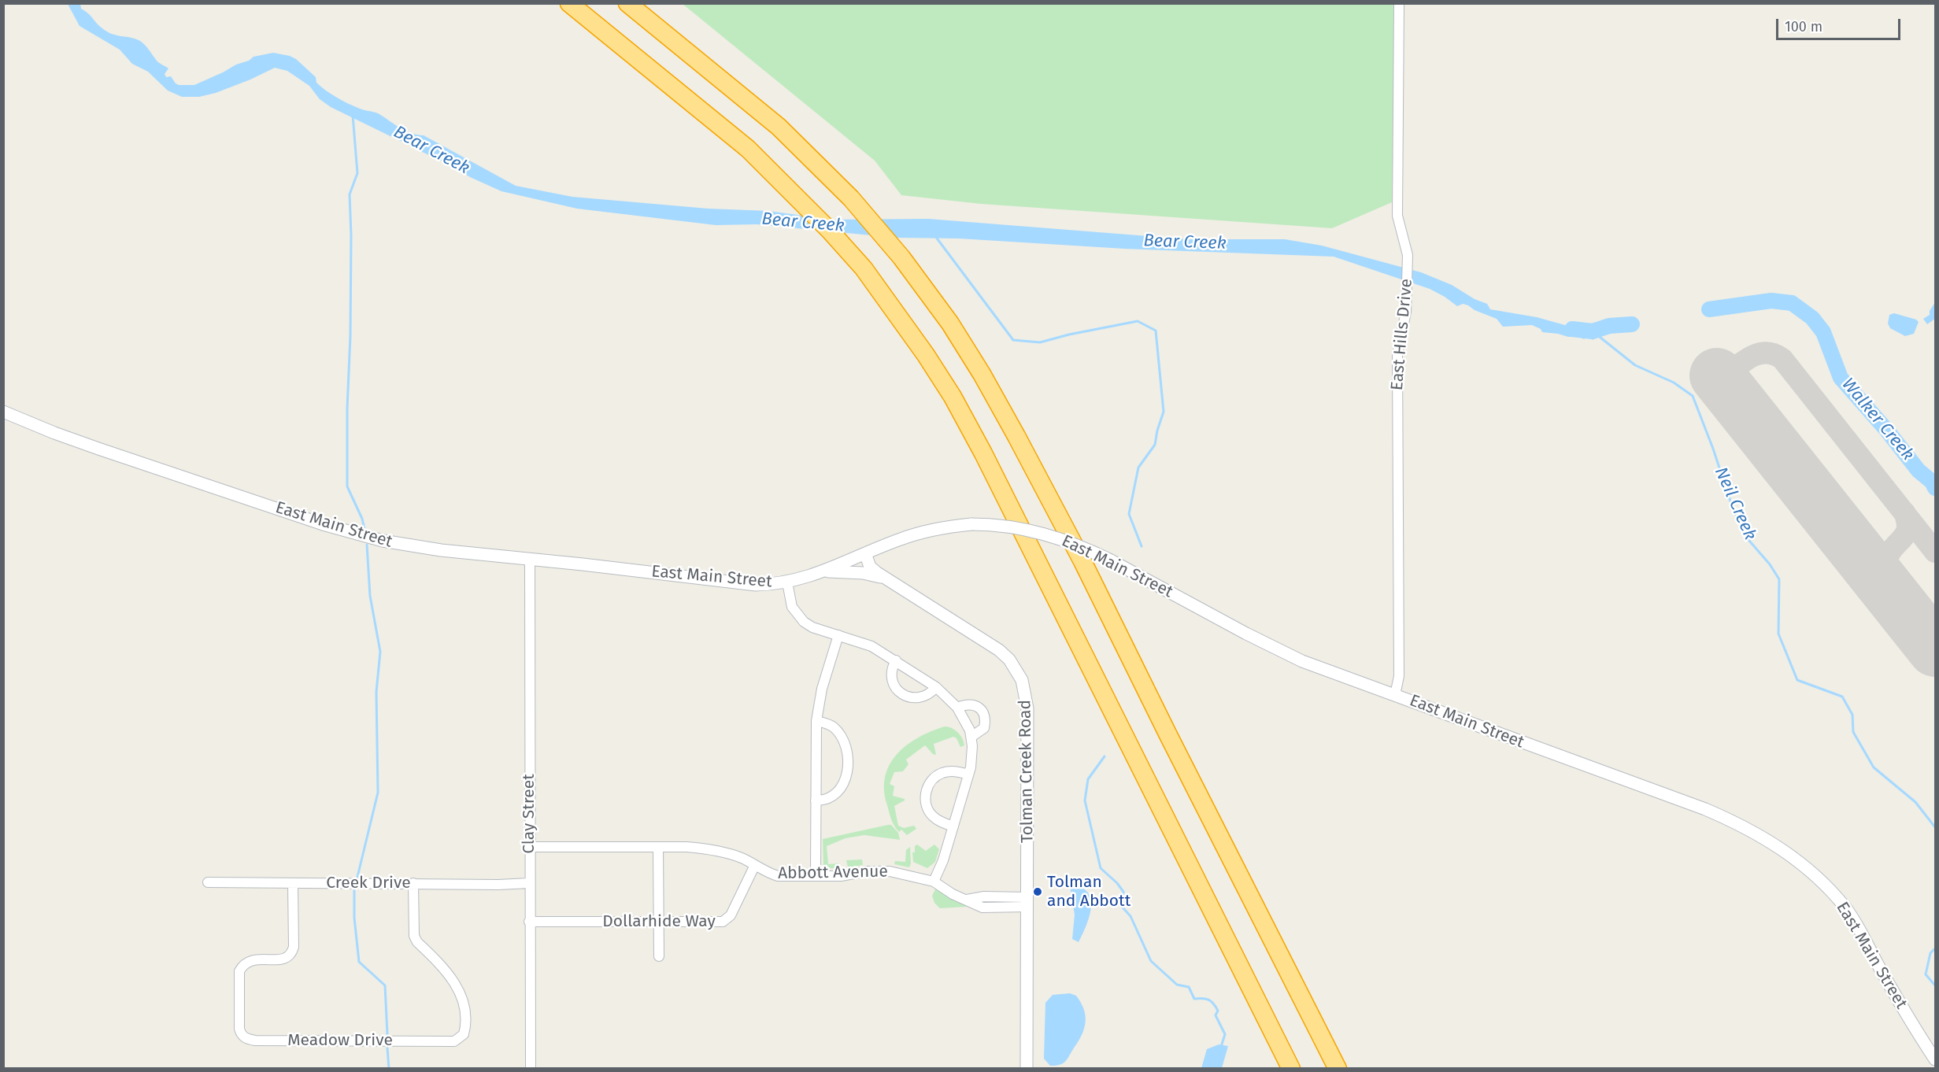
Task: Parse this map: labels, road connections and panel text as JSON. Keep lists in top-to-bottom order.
{
  "streets": {
    "street": [
      "East Hills Drive",
      "East Main Street",
      "Tolman Creek Road",
      "Clay Street",
      "Abbott Avenue",
      "Creek Drive",
      "Dollarhide Way",
      "Meadow Drive"
    ]
  },
  "crossings": [
    ["East Hills Drive", "East Main Street"],
    ["East Main Street", "Tolman Creek Road"],
    ["East Main Street", "Clay Street"],
    ["Tolman Creek Road", "Abbott Avenue"],
    ["Clay Street", "Abbott Avenue"],
    ["Clay Street", "Creek Drive"],
    ["Clay Street", "Dollarhide Way"],
    ["Abbott Avenue", "Dollarhide Way"],
    ["Creek Drive", "Meadow Drive"]
  ],
  "water": ["Bear Creek", "Walker Creek", "Neil Creek"],
  "places": ["Tolman and Abbott"],
  "scale_bar": "100 m"
}
